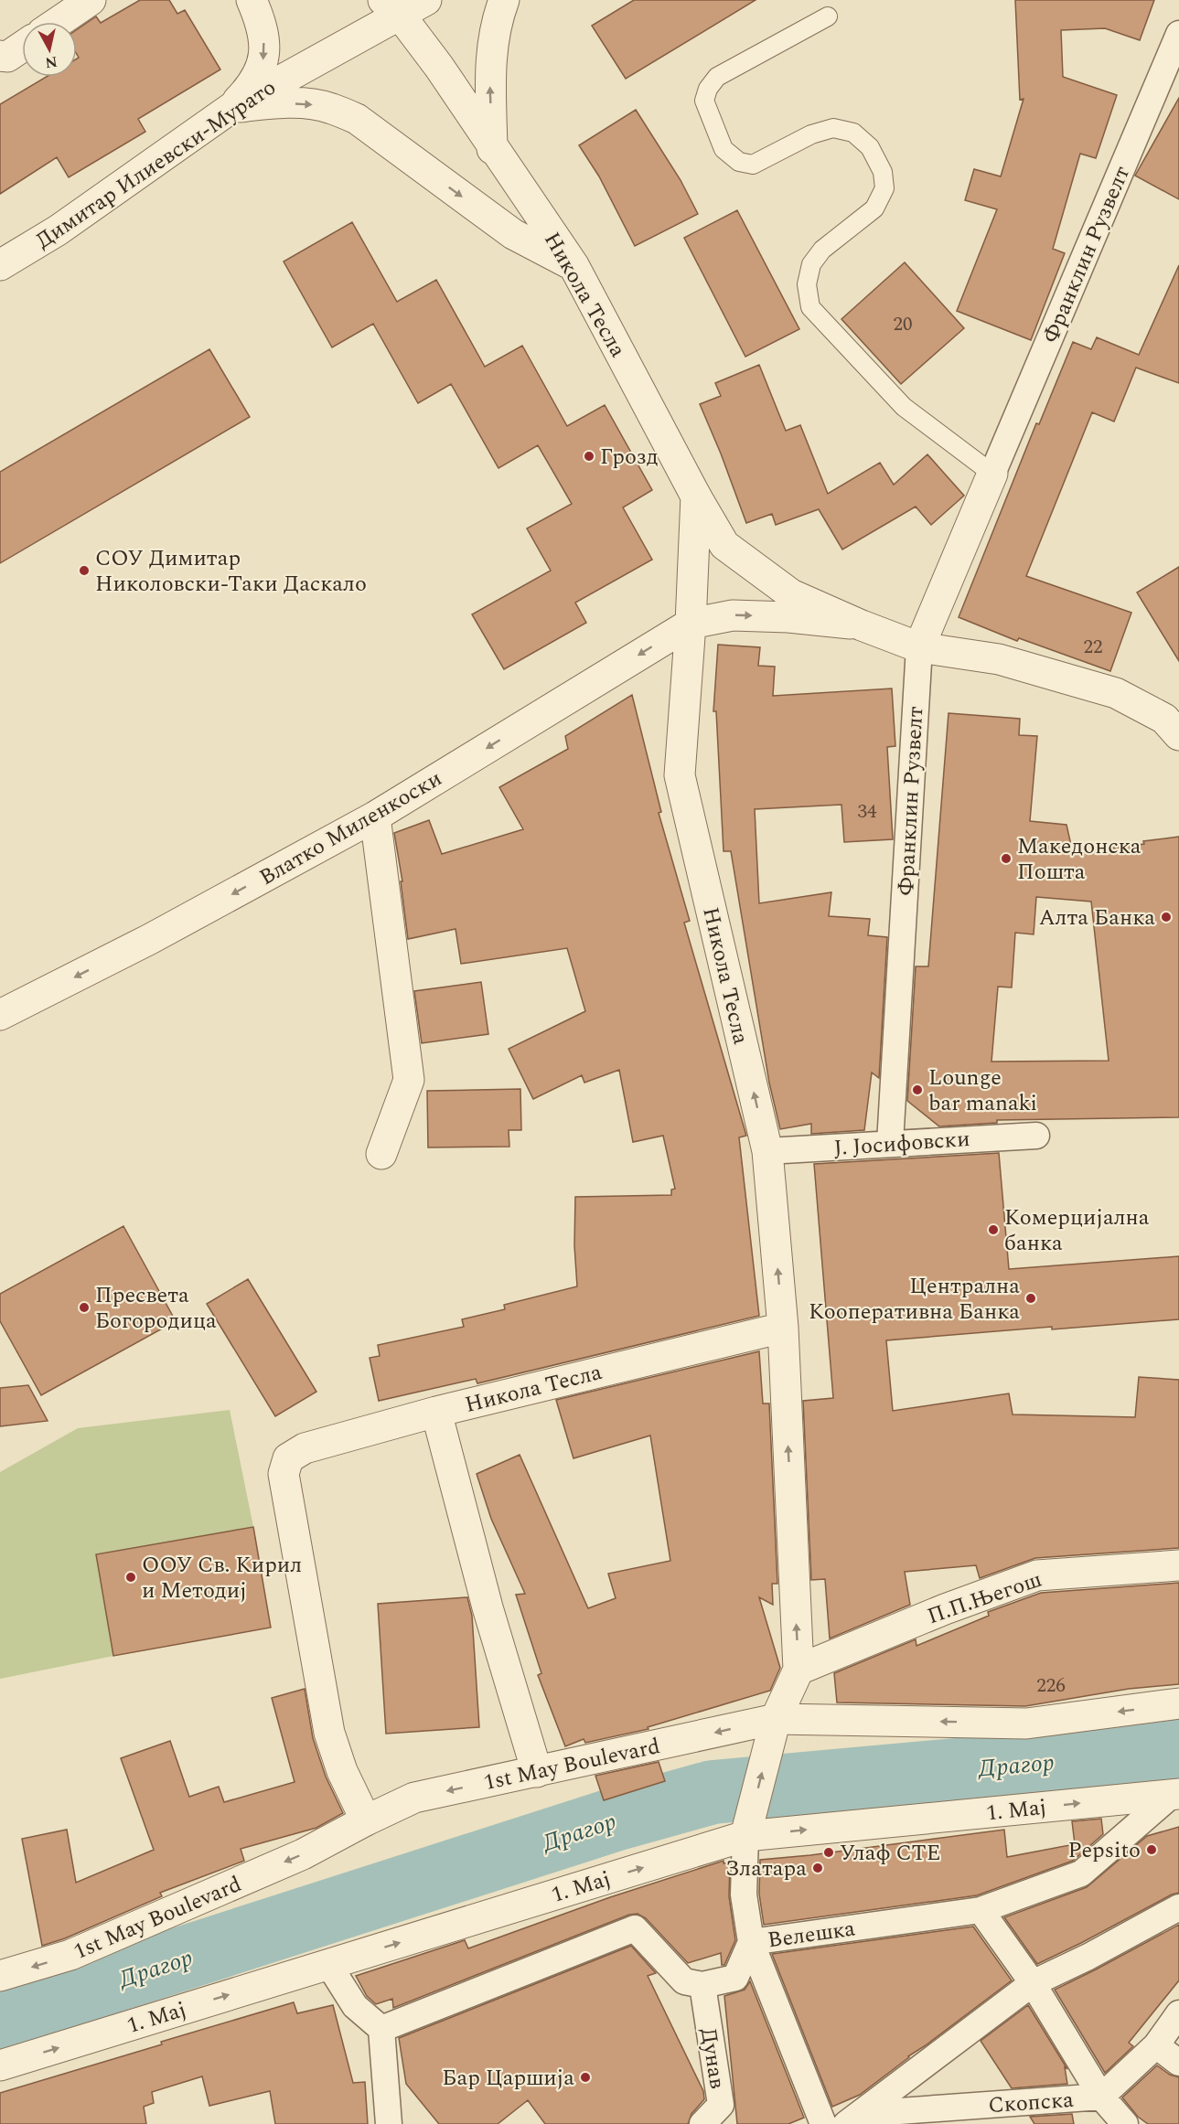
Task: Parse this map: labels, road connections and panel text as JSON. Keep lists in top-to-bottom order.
{
  "streets": {
    "street": [
      "Димитар Илиевски-Мурато",
      "Франклин Рузвелт",
      "Никола Тесла",
      "Влатко Миленкоски",
      "Ј. Јосифовски",
      "П.П.Његош",
      "1st May Boulevard",
      "1. Мај",
      "Велешка",
      "Дунав",
      "Скопска"
    ]
  },
  "crossings": [
    ["Димитар Илиевски-Мурато", "Никола Тесла"],
    ["Франклин Рузвелт", "Ј. Јосифовски"],
    ["Никола Тесла", "Влатко Миленкоски"],
    ["Никола Тесла", "Ј. Јосифовски"],
    ["Никола Тесла", "П.П.Његош"],
    ["Никола Тесла", "1st May Boulevard"],
    ["Никола Тесла", "1. Мај"],
    ["1. Мај", "Велешка"],
    ["Велешка", "Дунав"],
    ["Велешка", "Скопска"]
  ],
  "one_way": [
    "Никола Тесла",
    "Влатко Миленкоски",
    "1st May Boulevard",
    "1. Мај"
  ],
  "water": ["Драгор"],
  "places": [
    "Грозд",
    "СОУ Димитар Николовски-Таки Даскало",
    "Македонска Пошта",
    "Алта Банка",
    "Lounge bar manaki",
    "Комерцијална банка",
    "Централна Кооперативна Банка",
    "Пресвета Богородица",
    "ООУ Св. Кирил и Методиј",
    "Pepsito",
    "Улаф СТЕ",
    "Златара",
    "Бар Царшија"
  ],
  "house_numbers": [
    "20",
    "22",
    "34",
    "226"
  ],
  "north": "bottom"
}
